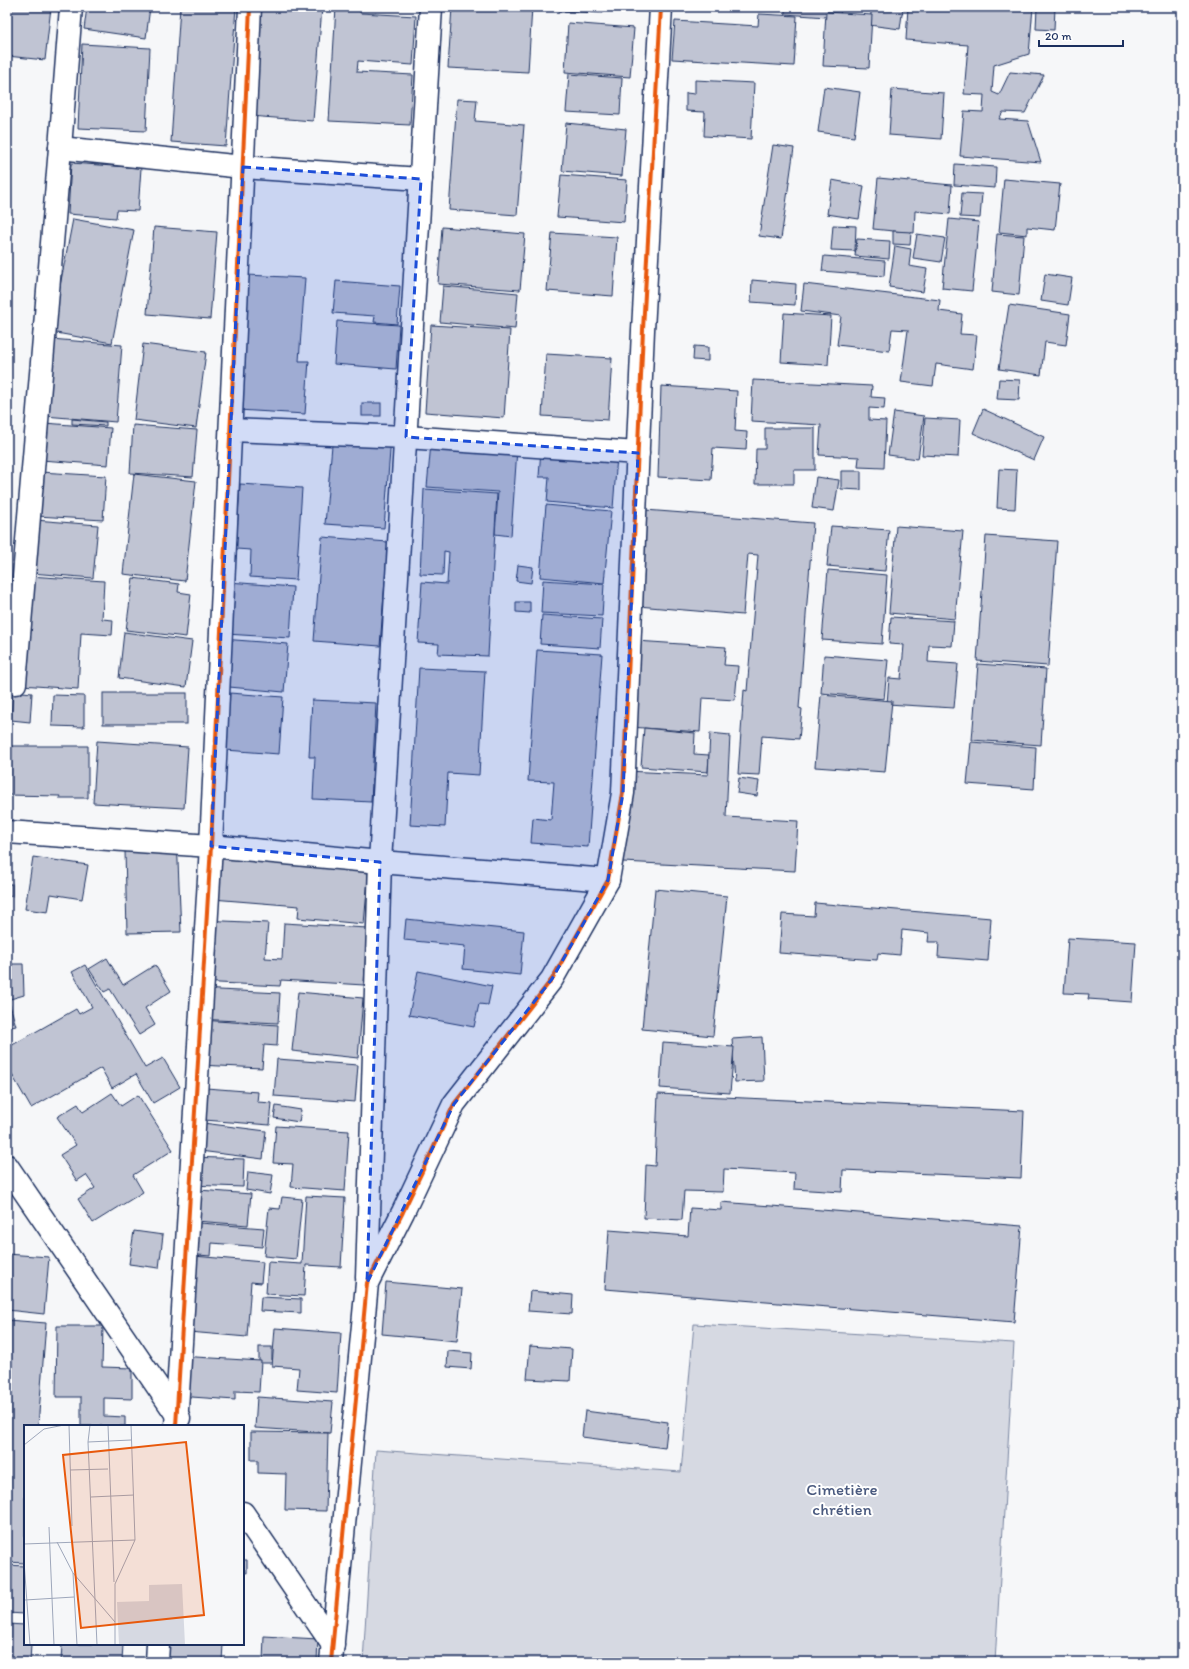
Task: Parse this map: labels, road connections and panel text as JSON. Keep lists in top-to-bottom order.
{
  "parks": ["Cimetière chrétien"],
  "scale_bar": "20 m"
}
